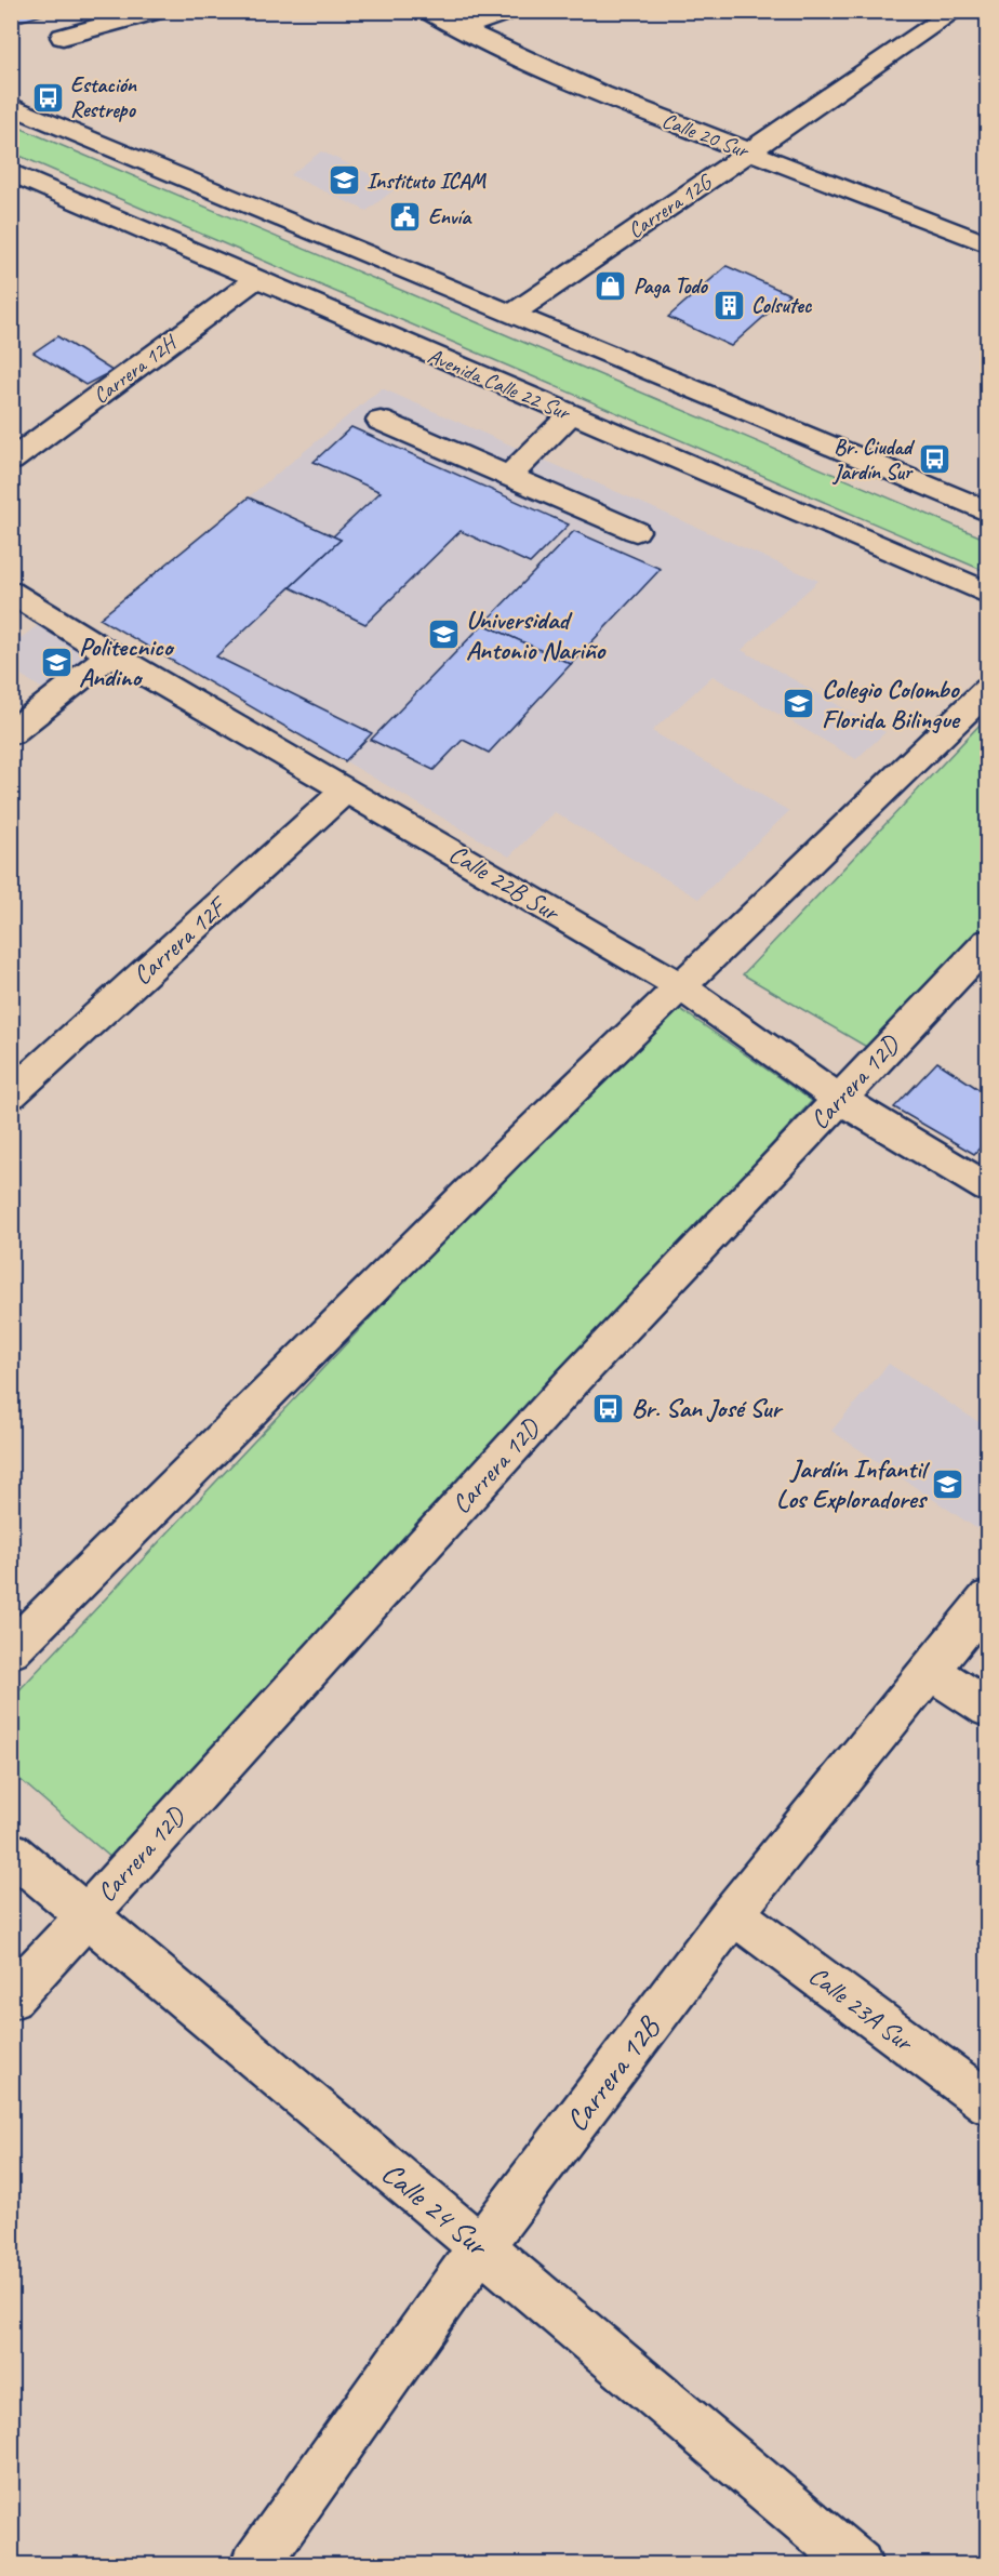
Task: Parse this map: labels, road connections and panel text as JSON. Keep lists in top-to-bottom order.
{
  "streets": {
    "street": [
      "Calle 20 Sur",
      "Carrera 12G",
      "Carrera 12H",
      "Avenida Calle 22 Sur",
      "Calle 22B Sur",
      "Carrera 12F",
      "Carrera 12D",
      "Calle 23A Sur",
      "Carrera 12B",
      "Calle 24 Sur"
    ]
  },
  "crossings": [
    ["Calle 20 Sur", "Carrera 12G"],
    ["Carrera 12H", "Avenida Calle 22 Sur"],
    ["Calle 22B Sur", "Carrera 12F"],
    ["Calle 22B Sur", "Carrera 12D"],
    ["Carrera 12D", "Calle 24 Sur"],
    ["Calle 23A Sur", "Carrera 12B"],
    ["Carrera 12B", "Calle 24 Sur"]
  ],
  "places": {
    "bus stop": ["Estación Restrepo", "Br. Ciudad Jardín Sur", "Br. San José Sur"],
    "school or university": [
      "Instituto ICAM",
      "Universidad Antonio Nariño",
      "Politecnico Andino",
      "Colegio Colombo Florida Bilingue",
      "Jardín Infantil Los Exploradores"
    ],
    "public building": ["Envía"],
    "shop": ["Paga Todo"],
    "building": ["Colsutec"]
  }
}
